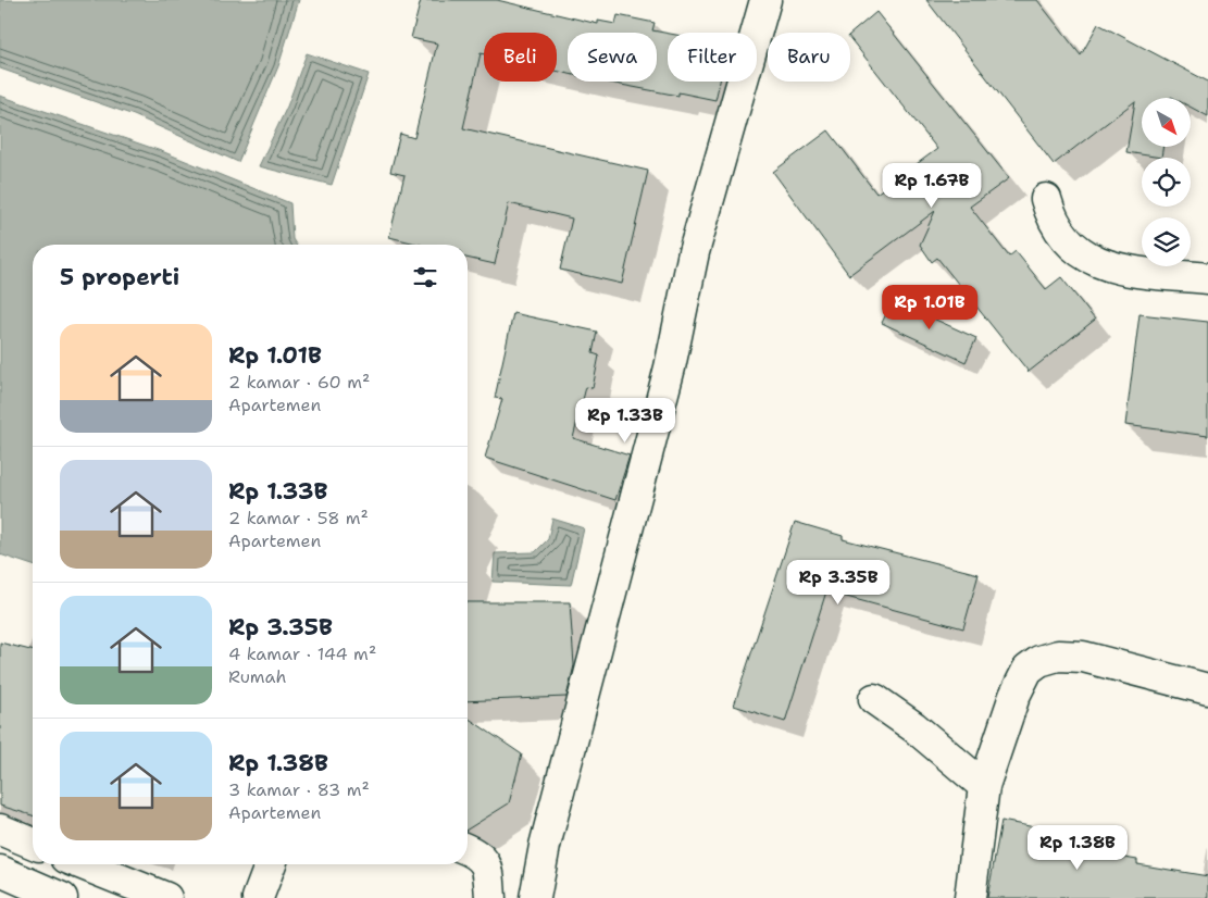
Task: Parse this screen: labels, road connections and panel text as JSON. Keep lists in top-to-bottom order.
{
  "north": "bottom right",
  "page": {
    "chip": [
      "Beli",
      "Sewa",
      "Filter",
      "Baru"
    ],
    "price": [
      "Rp 1.67B",
      "Rp 1.01B",
      "Rp 1.33B",
      "Rp 3.35B",
      "Rp 1.38B"
    ],
    "heading": "5 properti",
    "list": [
      {
        "name": "Rp 1.01B",
        "note": "2 kamar · 60 m² · Apartemen"
      },
      {
        "name": "Rp 1.33B",
        "note": "2 kamar · 58 m² · Apartemen"
      },
      {
        "name": "Rp 3.35B",
        "note": "4 kamar · 144 m² · Rumah"
      },
      {
        "name": "Rp 1.38B",
        "note": "3 kamar · 83 m² · Apartemen"
      }
    ]
  }
}
